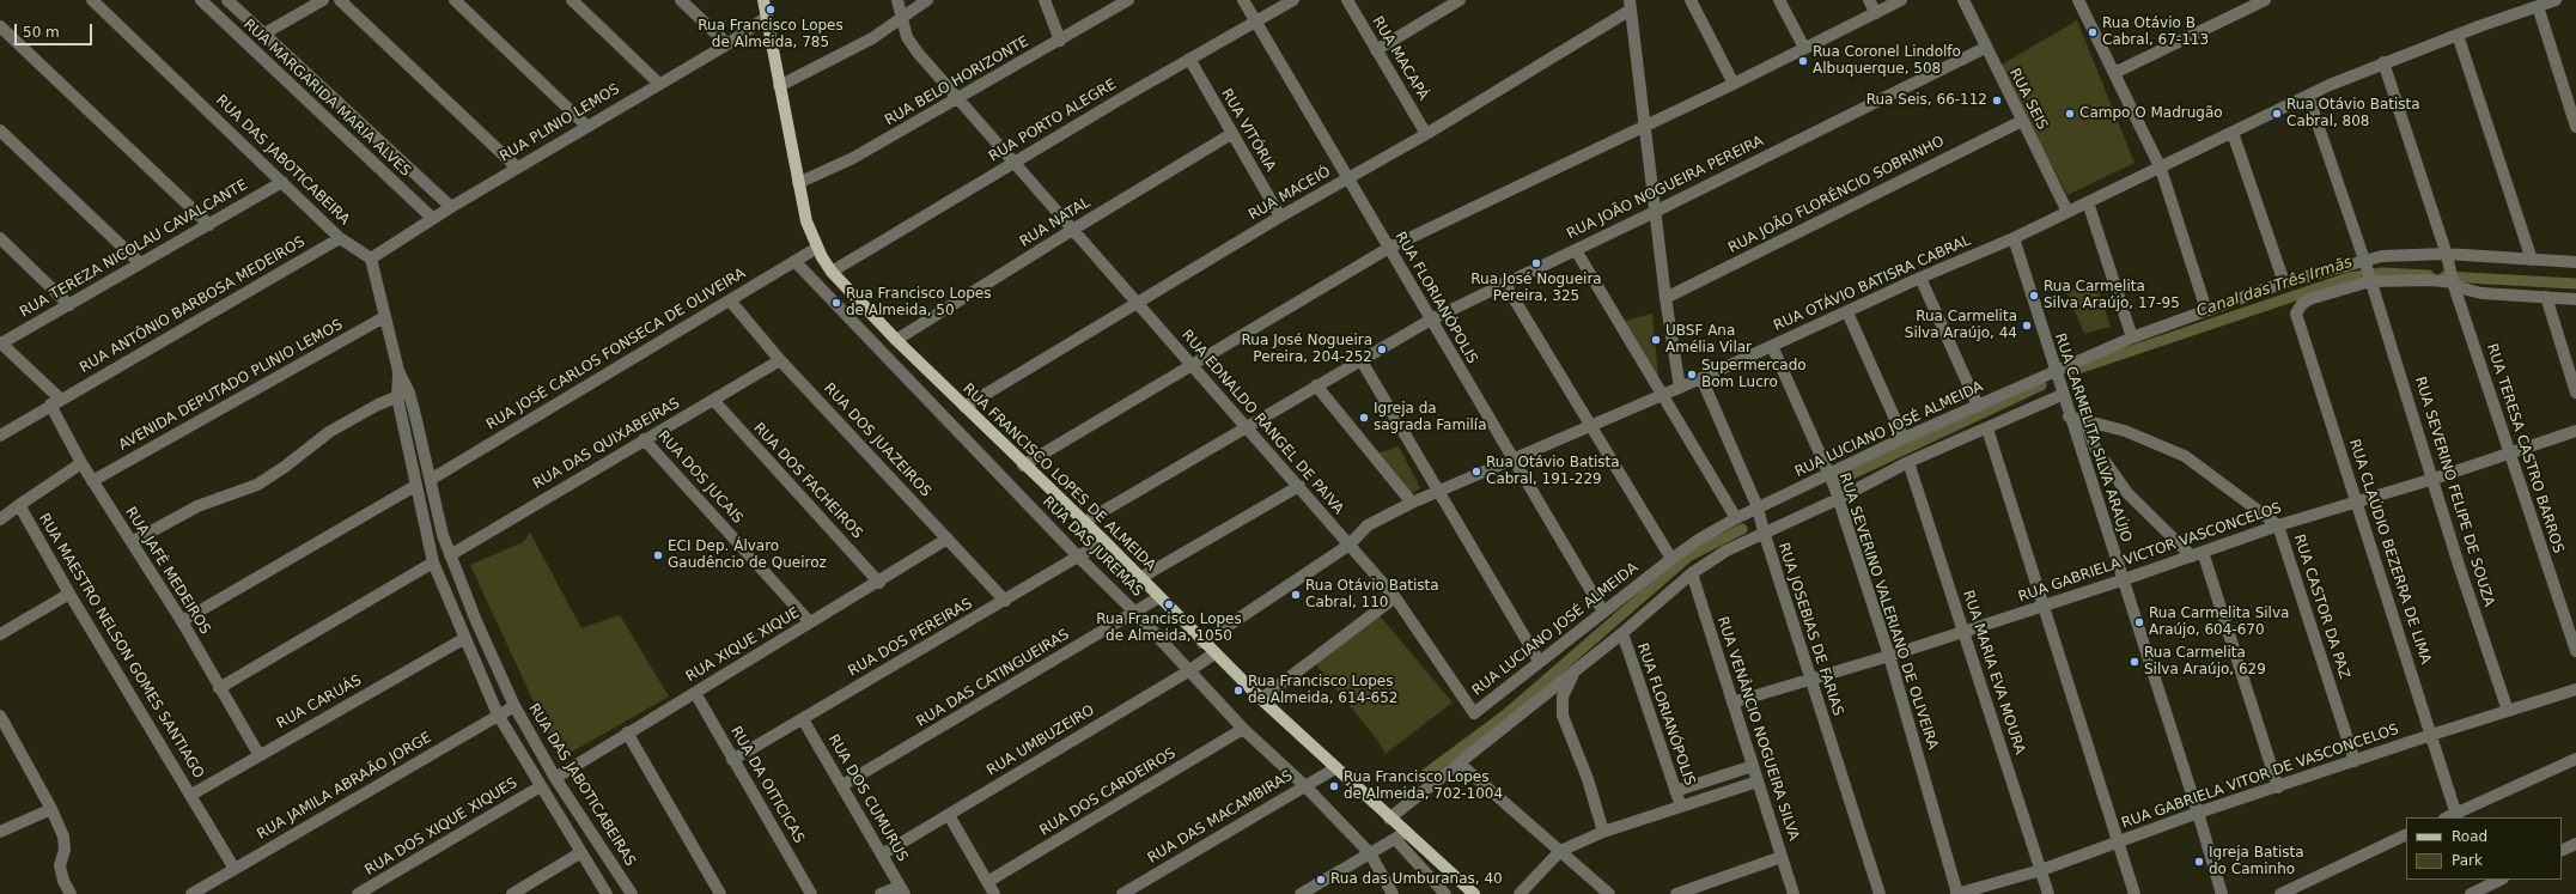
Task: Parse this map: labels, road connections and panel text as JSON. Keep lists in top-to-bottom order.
{
  "streets": {
    "main road": ["RUA FRANCISCO LOPES DE ALMEIDA"],
    "street": [
      "RUA MACAPÁ",
      "RUA BELO HORIZONTE",
      "RUA MARGARIDA MARIA ALVES",
      "RUA SEIS",
      "RUA PORTO ALEGRE",
      "RUA PLINIO LEMOS",
      "RUA VITÓRIA",
      "RUA DAS JABOTICABEIRA",
      "RUA JOÃO NOGUEIRA PEREIRA",
      "RUA MACEIÓ",
      "RUA JOÃO FLORÊNCIO SOBRINHO",
      "RUA NATAL",
      "RUA TEREZA NICOLAU CAVALCANTE",
      "RUA OTÁVIO BATISRA CABRAL",
      "RUA FLORIANÓPOLIS",
      "RUA ANTÔNIO BARBOSA MEDEIROS",
      "RUA JOSÉ CARLOS FONSECA DE OLIVEIRA",
      "AVENIDA DEPUTADO PLINIO LEMOS",
      "RUA EDNALDO RANGEL DE PAIVA",
      "RUA LUCIANO JOSÉ ALMEIDA",
      "RUA CARMELITA SILVA ARAÚJO",
      "RUA DOS JUAZEIROS",
      "RUA DAS QUIXABEIRAS",
      "RUA TERESA CASTRO BARROS",
      "RUA DOS JUCAIS",
      "RUA DOS FACHEIROS",
      "RUA SEVERINO FELIPE DE SOUZA",
      "RUA DAS JUREMAS",
      "RUA CLAÚDIO BEZERRA DE LIMA",
      "RUA GABRIELA VICTOR VASCONCELOS",
      "RUA JAFÉ MEDEIROS",
      "RUA CASTOR DA PAZ",
      "RUA SEVERINO VALERIANO DE OLIVEIRA",
      "RUA JOSEBIAS DE FARIAS",
      "RUA DOS PEREIRAS",
      "RUA XIQUE XIQUE",
      "RUA MAESTRO NELSON GOMES SANTIAGO",
      "RUA MARIA EVA MOURA",
      "RUA DAS CATINGUEIRAS",
      "RUA CARUÁS",
      "RUA VENÂNCIO NOGUEIRA SILVA",
      "RUA UMBUZEIRO",
      "RUA GABRIELA VITOR DE VASCONCELOS",
      "RUA DAS JABOTICABEIRAS",
      "RUA DA OITICICAS",
      "RUA JAMILA ABRAÃO JORGE",
      "RUA DOS CARDEIROS",
      "RUA DOS CUMURUS",
      "RUA DAS MACAMBIRAS",
      "RUA DOS XIQUE XIQUES"
    ]
  },
  "crossings": [
    ["RUA MACAPÁ", "RUA MACEIÓ"],
    ["RUA BELO HORIZONTE", "RUA EDNALDO RANGEL DE PAIVA"],
    ["RUA BELO HORIZONTE", "RUA FRANCISCO LOPES DE ALMEIDA"],
    ["RUA MARGARIDA MARIA ALVES", "RUA PLINIO LEMOS"],
    ["RUA SEIS", "RUA JOÃO NOGUEIRA PEREIRA"],
    ["RUA SEIS", "RUA JOÃO FLORÊNCIO SOBRINHO"],
    ["RUA SEIS", "RUA OTÁVIO BATISRA CABRAL"],
    ["RUA PORTO ALEGRE", "RUA VITÓRIA"],
    ["RUA PORTO ALEGRE", "RUA FLORIANÓPOLIS"],
    ["RUA PORTO ALEGRE", "RUA EDNALDO RANGEL DE PAIVA"],
    ["RUA PORTO ALEGRE", "RUA FRANCISCO LOPES DE ALMEIDA"],
    ["RUA PLINIO LEMOS", "RUA DAS JABOTICABEIRA"],
    ["RUA PLINIO LEMOS", "RUA FRANCISCO LOPES DE ALMEIDA"],
    ["RUA VITÓRIA", "RUA MACEIÓ"],
    ["RUA VITÓRIA", "RUA NATAL"],
    ["RUA DAS JABOTICABEIRA", "RUA TEREZA NICOLAU CAVALCANTE"],
    ["RUA DAS JABOTICABEIRA", "RUA ANTÔNIO BARBOSA MEDEIROS"],
    ["RUA JOÃO NOGUEIRA PEREIRA", "RUA FLORIANÓPOLIS"],
    ["RUA JOÃO NOGUEIRA PEREIRA", "RUA EDNALDO RANGEL DE PAIVA"],
    ["RUA JOÃO NOGUEIRA PEREIRA", "RUA FRANCISCO LOPES DE ALMEIDA"],
    ["RUA MACEIÓ", "RUA FLORIANÓPOLIS"],
    ["RUA MACEIÓ", "RUA EDNALDO RANGEL DE PAIVA"],
    ["RUA MACEIÓ", "RUA FRANCISCO LOPES DE ALMEIDA"],
    ["RUA NATAL", "RUA EDNALDO RANGEL DE PAIVA"],
    ["RUA NATAL", "RUA FRANCISCO LOPES DE ALMEIDA"],
    ["RUA TEREZA NICOLAU CAVALCANTE", "RUA JAFÉ MEDEIROS"],
    ["RUA OTÁVIO BATISRA CABRAL", "RUA FLORIANÓPOLIS"],
    ["RUA OTÁVIO BATISRA CABRAL", "RUA EDNALDO RANGEL DE PAIVA"],
    ["RUA OTÁVIO BATISRA CABRAL", "RUA CARMELITA SILVA ARAÚJO"],
    ["RUA OTÁVIO BATISRA CABRAL", "RUA TERESA CASTRO BARROS"],
    ["RUA OTÁVIO BATISRA CABRAL", "RUA FRANCISCO LOPES DE ALMEIDA"],
    ["RUA OTÁVIO BATISRA CABRAL", "RUA SEVERINO VALERIANO DE OLIVEIRA"],
    ["RUA OTÁVIO BATISRA CABRAL", "RUA JOSEBIAS DE FARIAS"],
    ["RUA FLORIANÓPOLIS", "RUA LUCIANO JOSÉ ALMEIDA"],
    ["RUA ANTÔNIO BARBOSA MEDEIROS", "RUA JAFÉ MEDEIROS"],
    ["RUA JOSÉ CARLOS FONSECA DE OLIVEIRA", "RUA DOS JUAZEIROS"],
    ["RUA JOSÉ CARLOS FONSECA DE OLIVEIRA", "RUA FRANCISCO LOPES DE ALMEIDA"],
    ["RUA JOSÉ CARLOS FONSECA DE OLIVEIRA", "RUA DAS JUREMAS"],
    ["RUA JOSÉ CARLOS FONSECA DE OLIVEIRA", "RUA DAS JABOTICABEIRAS"],
    ["AVENIDA DEPUTADO PLINIO LEMOS", "RUA JAFÉ MEDEIROS"],
    ["RUA EDNALDO RANGEL DE PAIVA", "RUA LUCIANO JOSÉ ALMEIDA"],
    ["RUA LUCIANO JOSÉ ALMEIDA", "RUA CARMELITA SILVA ARAÚJO"],
    ["RUA LUCIANO JOSÉ ALMEIDA", "RUA TERESA CASTRO BARROS"],
    ["RUA LUCIANO JOSÉ ALMEIDA", "RUA SEVERINO FELIPE DE SOUZA"],
    ["RUA LUCIANO JOSÉ ALMEIDA", "RUA SEVERINO VALERIANO DE OLIVEIRA"],
    ["RUA LUCIANO JOSÉ ALMEIDA", "RUA JOSEBIAS DE FARIAS"],
    ["RUA CARMELITA SILVA ARAÚJO", "RUA GABRIELA VICTOR VASCONCELOS"],
    ["RUA CARMELITA SILVA ARAÚJO", "RUA CASTOR DA PAZ"],
    ["RUA CARMELITA SILVA ARAÚJO", "RUA GABRIELA VITOR DE VASCONCELOS"],
    ["RUA DOS JUAZEIROS", "RUA DAS QUIXABEIRAS"],
    ["RUA DOS JUAZEIROS", "RUA DOS PEREIRAS"],
    ["RUA DOS JUAZEIROS", "RUA XIQUE XIQUE"],
    ["RUA DAS QUIXABEIRAS", "RUA DOS JUCAIS"],
    ["RUA DAS QUIXABEIRAS", "RUA DOS FACHEIROS"],
    ["RUA DAS QUIXABEIRAS", "RUA DAS JABOTICABEIRAS"],
    ["RUA TERESA CASTRO BARROS", "RUA GABRIELA VICTOR VASCONCELOS"],
    ["RUA DOS JUCAIS", "RUA XIQUE XIQUE"],
    ["RUA FRANCISCO LOPES DE ALMEIDA", "RUA DOS PEREIRAS"],
    ["RUA FRANCISCO LOPES DE ALMEIDA", "RUA DAS CATINGUEIRAS"],
    ["RUA FRANCISCO LOPES DE ALMEIDA", "RUA UMBUZEIRO"],
    ["RUA FRANCISCO LOPES DE ALMEIDA", "RUA DAS MACAMBIRAS"],
    ["RUA DOS FACHEIROS", "RUA XIQUE XIQUE"],
    ["RUA SEVERINO FELIPE DE SOUZA", "RUA CLAÚDIO BEZERRA DE LIMA"],
    ["RUA SEVERINO FELIPE DE SOUZA", "RUA GABRIELA VICTOR VASCONCELOS"],
    ["RUA SEVERINO FELIPE DE SOUZA", "RUA GABRIELA VITOR DE VASCONCELOS"],
    ["RUA DAS JUREMAS", "RUA DOS PEREIRAS"],
    ["RUA DAS JUREMAS", "RUA DAS CATINGUEIRAS"],
    ["RUA DAS JUREMAS", "RUA UMBUZEIRO"],
    ["RUA DAS JUREMAS", "RUA DOS CARDEIROS"],
    ["RUA DAS JUREMAS", "RUA DAS MACAMBIRAS"],
    ["RUA CLAÚDIO BEZERRA DE LIMA", "RUA GABRIELA VICTOR VASCONCELOS"],
    ["RUA CLAÚDIO BEZERRA DE LIMA", "RUA GABRIELA VITOR DE VASCONCELOS"],
    ["RUA GABRIELA VICTOR VASCONCELOS", "RUA CASTOR DA PAZ"],
    ["RUA GABRIELA VICTOR VASCONCELOS", "RUA SEVERINO VALERIANO DE OLIVEIRA"],
    ["RUA GABRIELA VICTOR VASCONCELOS", "RUA JOSEBIAS DE FARIAS"],
    ["RUA GABRIELA VICTOR VASCONCELOS", "RUA MARIA EVA MOURA"],
    ["RUA GABRIELA VICTOR VASCONCELOS", "RUA VENÂNCIO NOGUEIRA SILVA"],
    ["RUA JAFÉ MEDEIROS", "RUA MAESTRO NELSON GOMES SANTIAGO"],
    ["RUA JAFÉ MEDEIROS", "RUA CARUÁS"],
    ["RUA CASTOR DA PAZ", "RUA GABRIELA VITOR DE VASCONCELOS"],
    ["RUA SEVERINO VALERIANO DE OLIVEIRA", "RUA GABRIELA VITOR DE VASCONCELOS"],
    ["RUA DOS PEREIRAS", "RUA DA OITICICAS"],
    ["RUA DOS PEREIRAS", "RUA DOS CUMURUS"],
    ["RUA XIQUE XIQUE", "RUA DAS JABOTICABEIRAS"],
    ["RUA XIQUE XIQUE", "RUA DA OITICICAS"],
    ["RUA MAESTRO NELSON GOMES SANTIAGO", "RUA CARUÁS"],
    ["RUA MAESTRO NELSON GOMES SANTIAGO", "RUA JAMILA ABRAÃO JORGE"],
    ["RUA MARIA EVA MOURA", "RUA GABRIELA VITOR DE VASCONCELOS"],
    ["RUA DAS CATINGUEIRAS", "RUA DOS CUMURUS"],
    ["RUA UMBUZEIRO", "RUA DOS CUMURUS"],
    ["RUA DAS JABOTICABEIRAS", "RUA JAMILA ABRAÃO JORGE"]
  ],
  "water": ["Canal das Três Irmãs"],
  "places": [
    "Rua Francisco Lopes de Almeida, 785",
    "Rua Otávio B Cabral, 67-113",
    "Rua Coronel Lindolfo Albuquerque, 508",
    "Rua Seis, 66-112",
    "Campo O Madrugão",
    "Rua Otávio Batista Cabral, 808",
    "Rua José Nogueira Pereira, 325",
    "Rua Carmelita Silva Araújo, 17-95",
    "Rua Francisco Lopes de Almeida, 50",
    "Rua Carmelita Silva Araújo, 44",
    "UBSF Ana Amélia Vilar",
    "Rua José Nogueira Pereira, 204-252",
    "Supermercado Bom Lucro",
    "Igreja da sagrada Familía",
    "Rua Otávio Batista Cabral, 191-229",
    "ECI Dep. Álvaro Gaudêncio de Queiroz",
    "Rua Otávio Batista Cabral, 110",
    "Rua Francisco Lopes de Almeida, 1050",
    "Rua Carmelita Silva Araújo, 604-670",
    "Rua Carmelita Silva Araújo, 629",
    "Rua Francisco Lopes de Almeida, 614-652",
    "Rua Francisco Lopes de Almeida, 702-1004",
    "Igreja Batista do Caminho",
    "Rua das Umburanas, 40"
  ],
  "legend": ["Road", "Park"],
  "scale_bar": "50 m"
}
